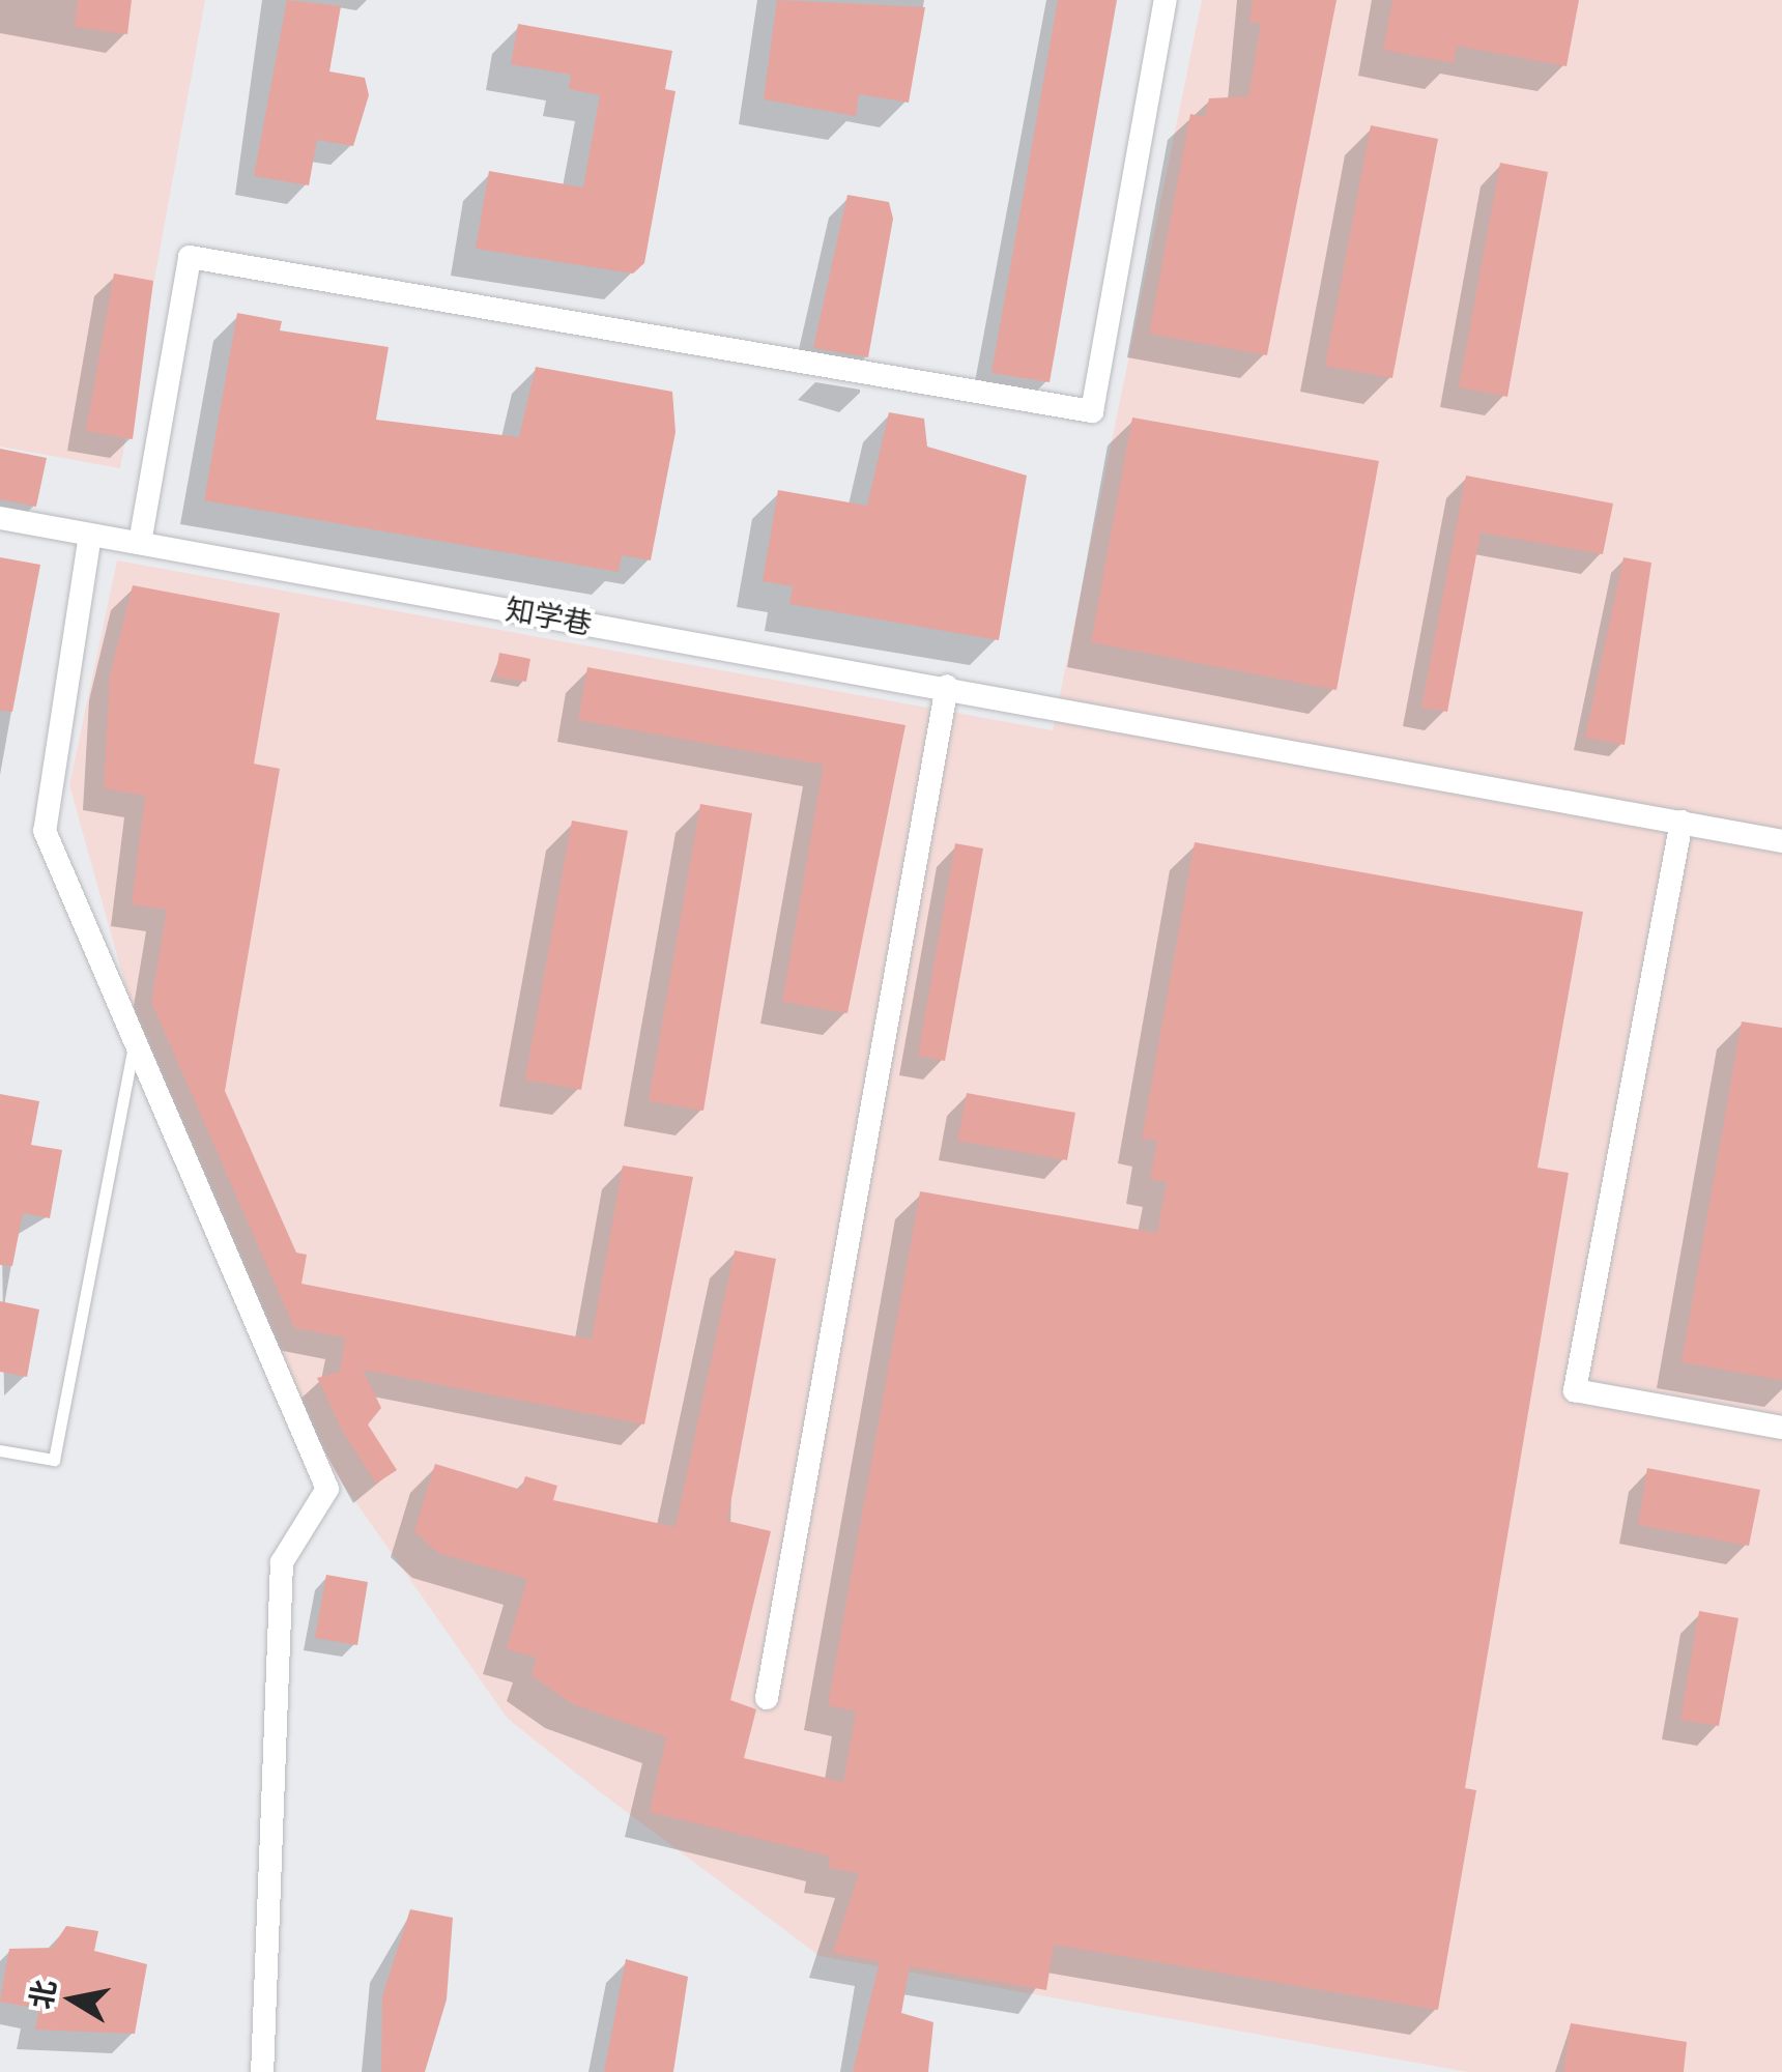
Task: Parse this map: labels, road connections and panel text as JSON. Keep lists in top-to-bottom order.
{
  "streets": {
    "street": ["知学巷"]
  },
  "north": "left"
}
